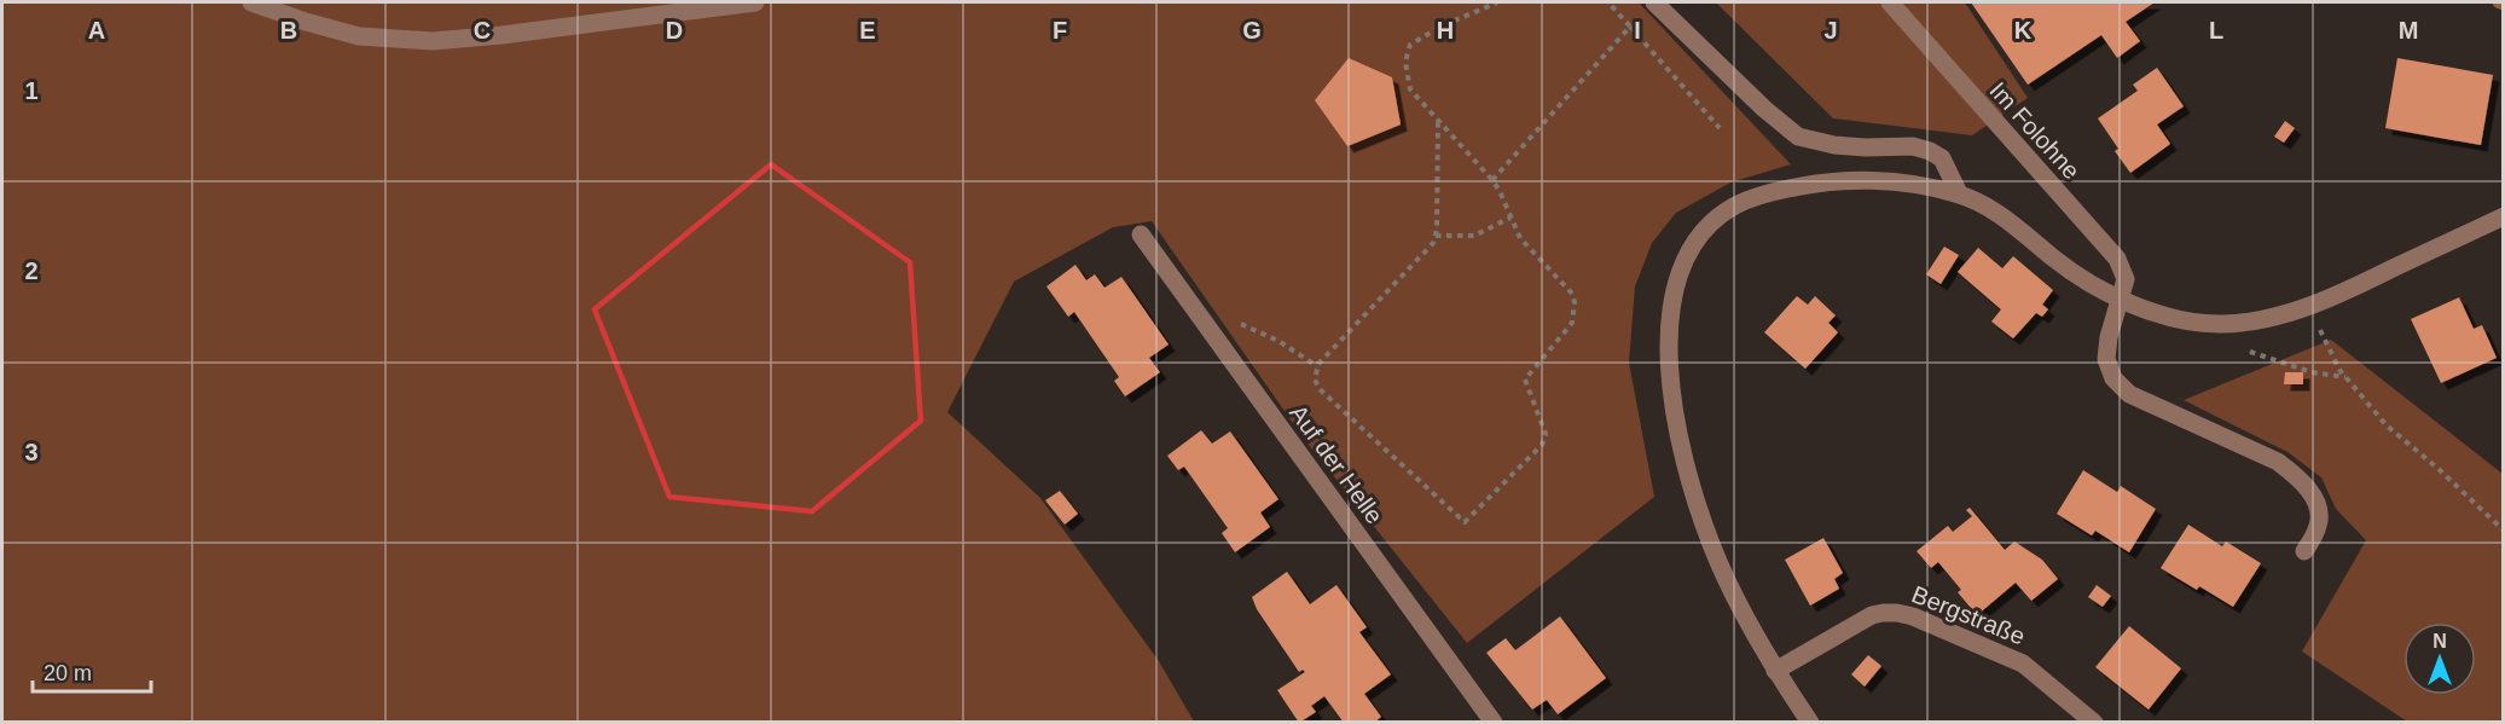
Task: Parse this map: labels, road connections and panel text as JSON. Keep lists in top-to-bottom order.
{
  "streets": {
    "street": ["Im Folohne", "Auf der Helle", "Bergstraße"]
  },
  "scale_bar": "20 m",
  "north": "top",
  "grid": {
    "columns": [
      "A",
      "B",
      "C",
      "D",
      "E",
      "F",
      "G",
      "H",
      "I",
      "J",
      "K",
      "L",
      "M"
    ],
    "rows": ["1", "2", "3"]
  }
}
